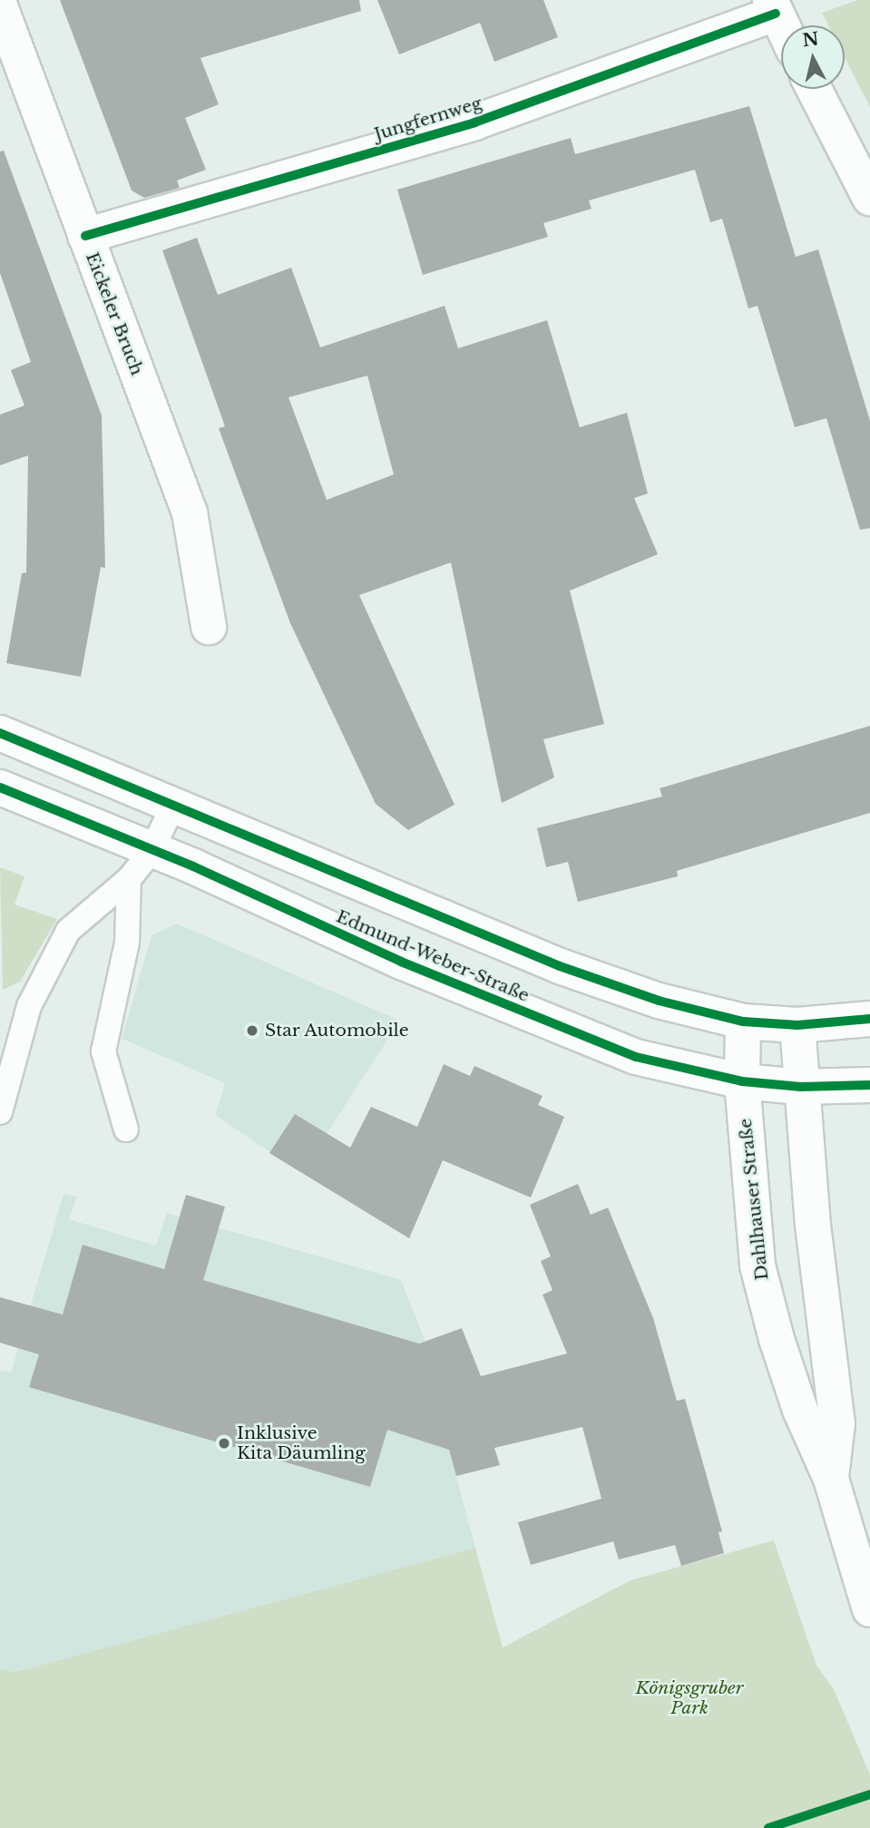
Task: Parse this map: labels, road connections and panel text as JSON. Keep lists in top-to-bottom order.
{
  "streets": {
    "street": [
      "Jungfernweg",
      "Eickeler Bruch",
      "Edmund-Weber-Straße",
      "Dahlhauser Straße"
    ]
  },
  "crossings": [
    ["Jungfernweg", "Eickeler Bruch"],
    ["Edmund-Weber-Straße", "Dahlhauser Straße"]
  ],
  "parks": ["Königsgruber Park"],
  "places": ["Star Automobile", "Inklusive Kita Däumling"],
  "north": "top"
}
